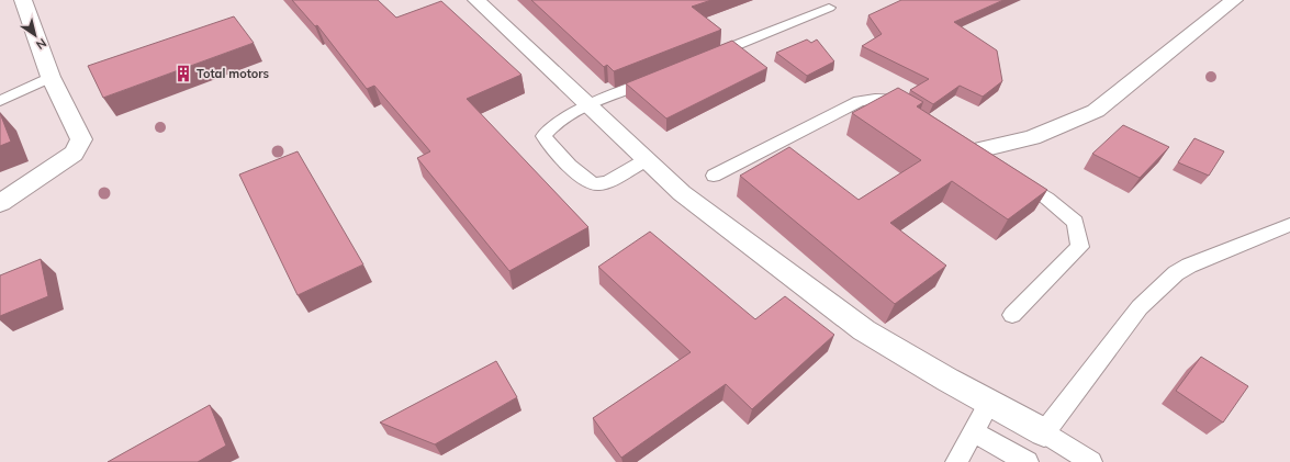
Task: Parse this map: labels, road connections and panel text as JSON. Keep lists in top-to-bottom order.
{
  "places": {
    "building": ["Total motors"]
  },
  "north": "bottom right"
}
